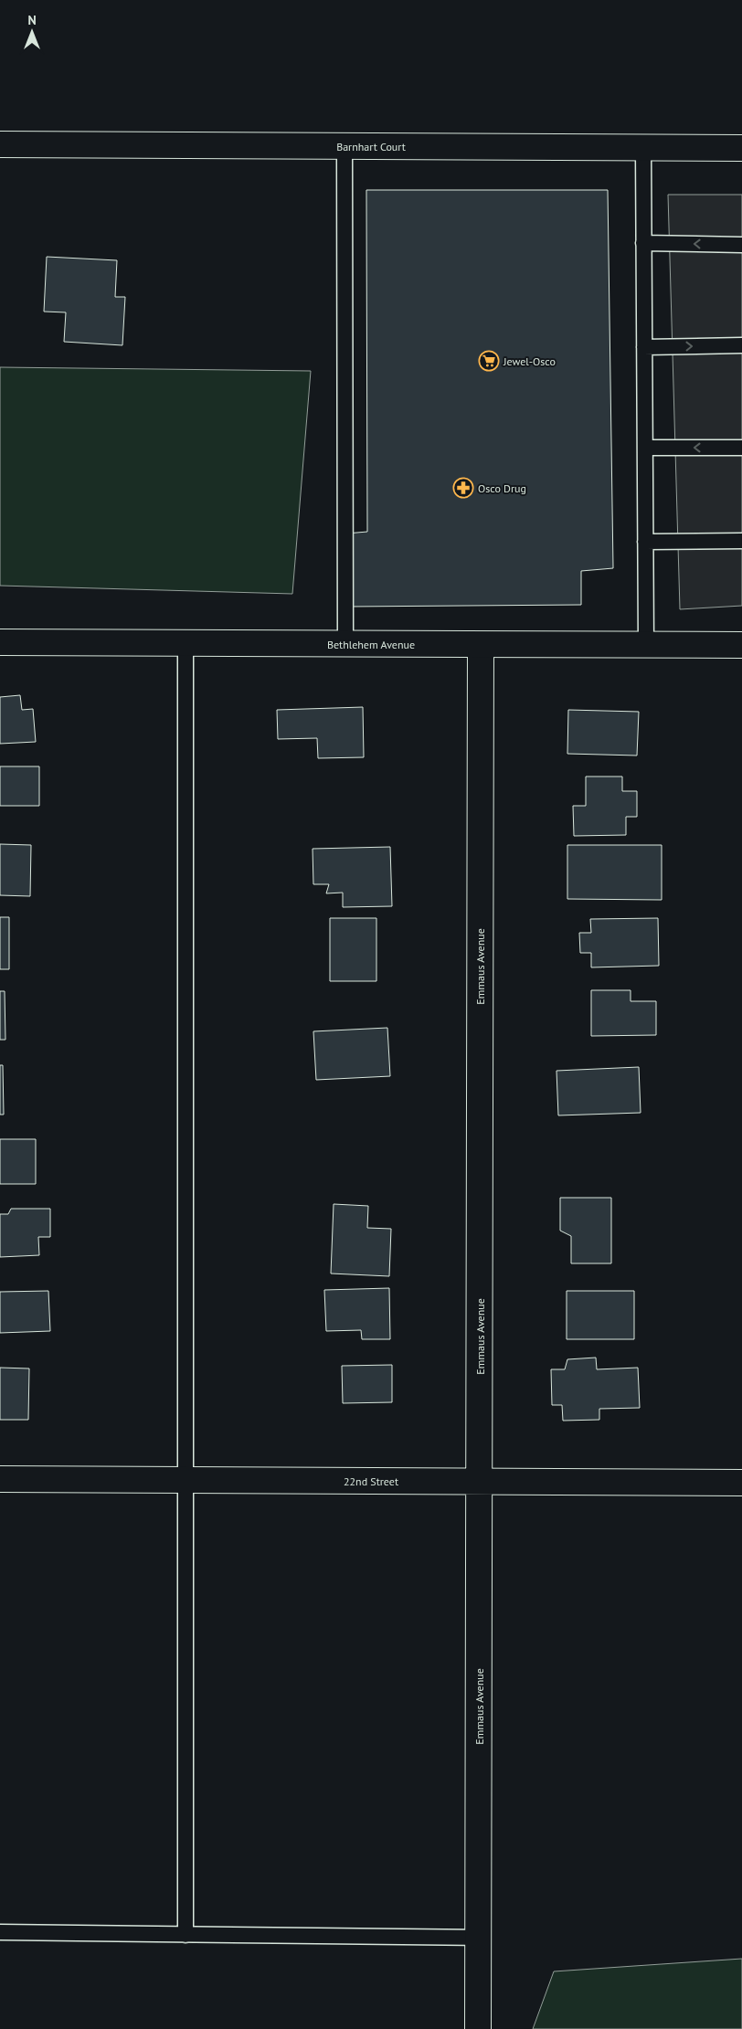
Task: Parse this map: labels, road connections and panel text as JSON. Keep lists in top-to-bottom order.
{
  "streets": {
    "street": [
      "Barnhart Court",
      "Bethlehem Avenue",
      "Emmaus Avenue",
      "22nd Street"
    ]
  },
  "crossings": [
    ["Bethlehem Avenue", "Emmaus Avenue"],
    ["Emmaus Avenue", "22nd Street"]
  ],
  "places": {
    "supermarket": ["Jewel-Osco"],
    "pharmacy": ["Osco Drug"]
  },
  "north": "top"
}
